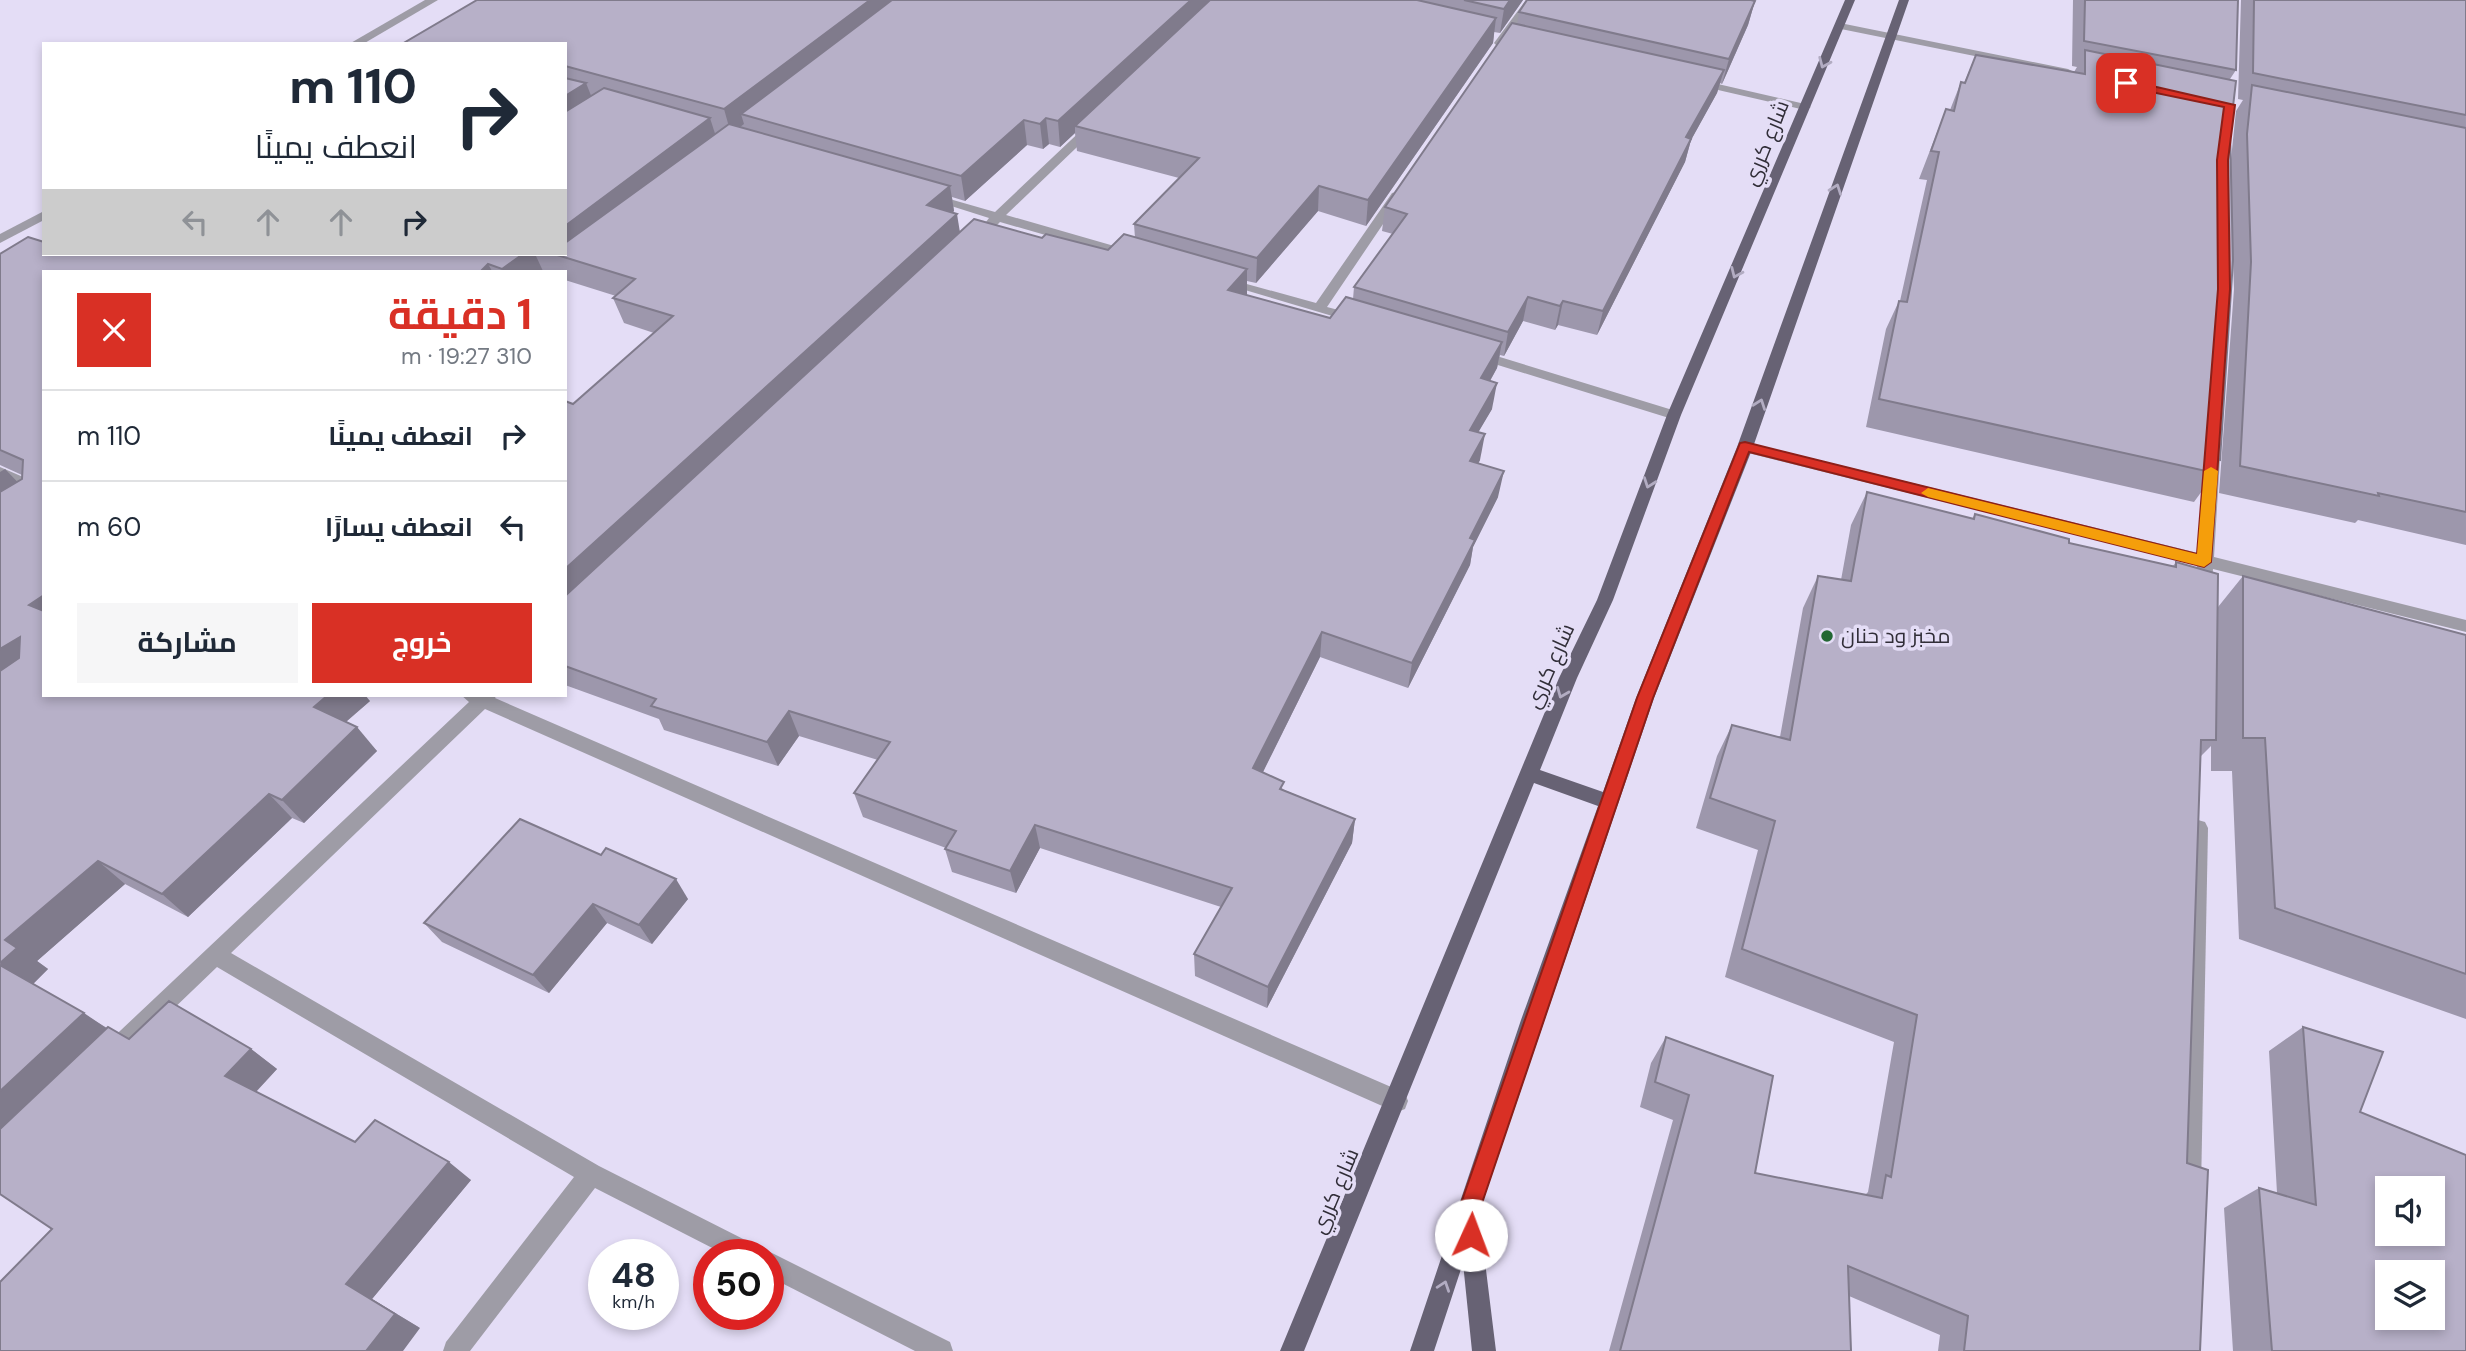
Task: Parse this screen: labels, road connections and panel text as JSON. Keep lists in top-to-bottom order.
{
  "streets": {
    "main road": ["شارع كرري"]
  },
  "places": ["مخبز ود حنان"],
  "page": {
    "turn": ["110 m", "انعطف يمينًا"],
    "heading": ["1 دقيقة", "310 m · 19:27"],
    "list": [
      {
        "name": "انعطف يمينًا",
        "value": "110 m"
      },
      {
        "name": "انعطف يسارًا",
        "value": "60 m"
      }
    ],
    "buttons": ["خروج", "مشاركة"],
    "speed": "48 km/h",
    "limit": "50"
  }
}
